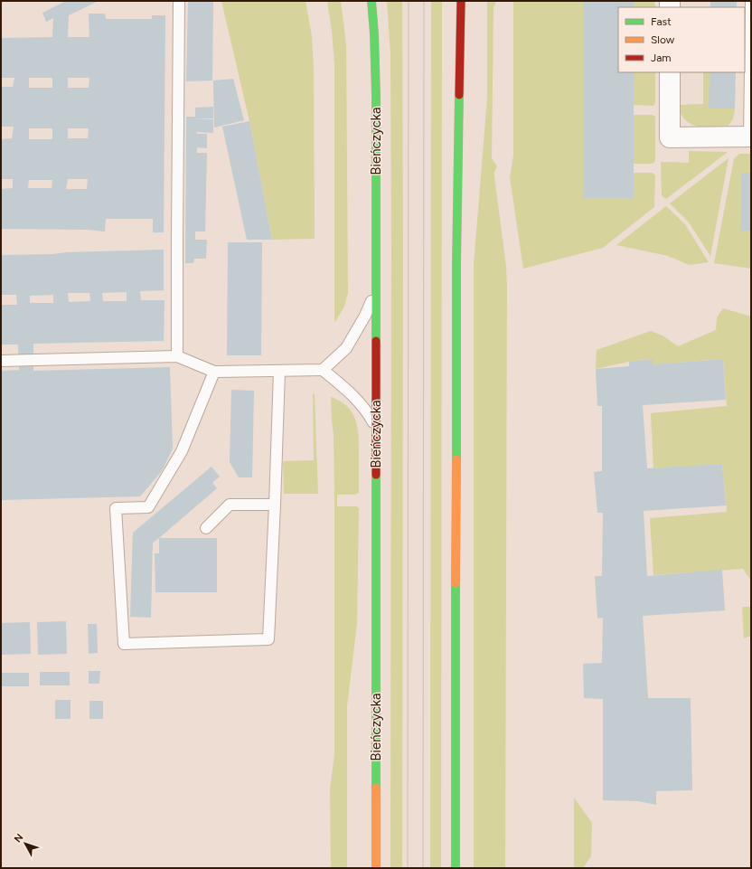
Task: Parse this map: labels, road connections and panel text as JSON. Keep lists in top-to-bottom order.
{
  "streets": {
    "main road": ["Bieńczycka"]
  },
  "legend": ["Fast", "Slow", "Jam"],
  "north": "top left"
}
